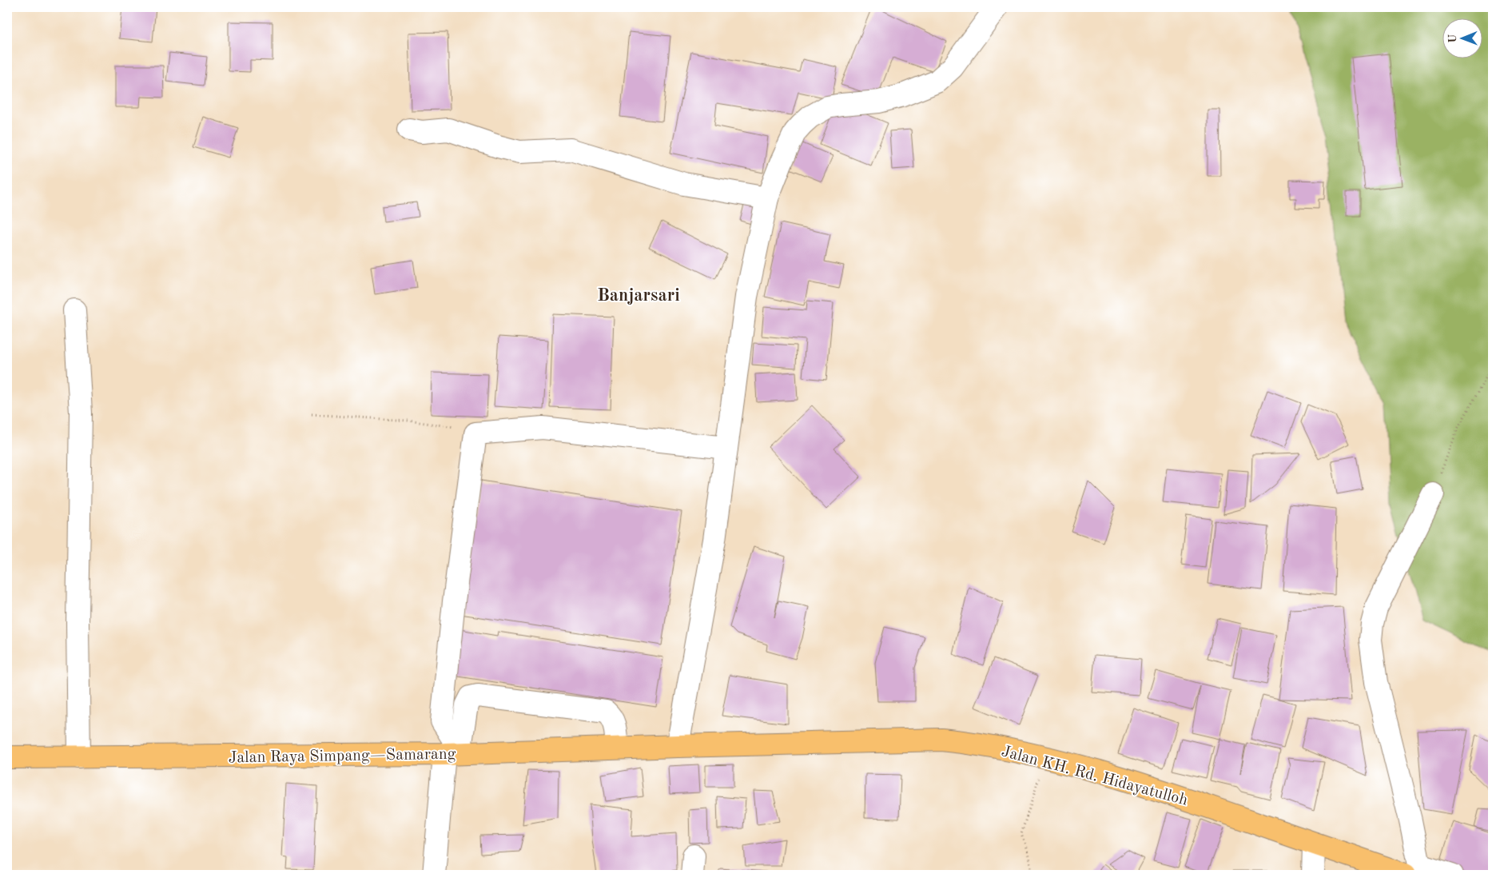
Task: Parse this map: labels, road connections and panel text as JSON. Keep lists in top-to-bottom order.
{
  "streets": {
    "main road": ["Jalan Raya Simpang—Samarang", "Jalan KH. Rd. Hidayatulloh"]
  },
  "crossings": [
    ["Jalan Raya Simpang—Samarang", "Jalan KH. Rd. Hidayatulloh"]
  ],
  "districts": ["Banjarsari"],
  "north": "left"
}
